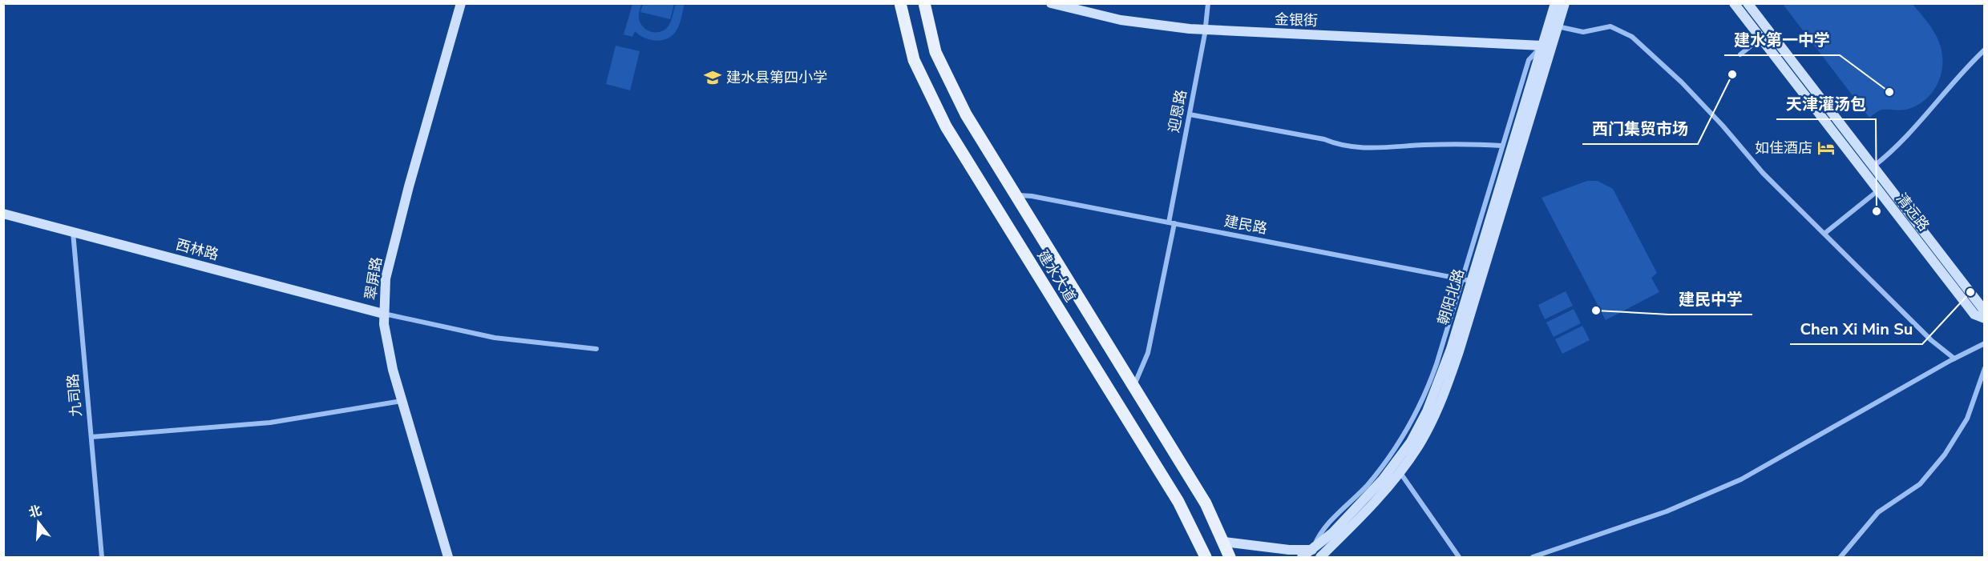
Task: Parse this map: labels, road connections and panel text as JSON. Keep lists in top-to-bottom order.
{
  "streets": {
    "main road": [
      "金银街",
      "清远路",
      "西林路",
      "建水大道",
      "翠屏路",
      "朝阳北路"
    ],
    "street": ["迎恩路", "建民路", "九司路"]
  },
  "crossings": [
    ["金银街", "迎恩路"],
    ["金银街", "朝阳北路"],
    ["迎恩路", "建民路"],
    ["迎恩路", "建水大道"],
    ["建民路", "建水大道"],
    ["建民路", "朝阳北路"],
    ["西林路", "翠屏路"],
    ["西林路", "九司路"]
  ],
  "places": {
    "other": [
      "西门集贸市场",
      "建水第一中学",
      "天津灌汤包",
      "Chen Xi Min Su",
      "建民中学"
    ],
    "school or university": ["建水县第四小学"],
    "hotel": ["如佳酒店"]
  },
  "north": "top"
}
